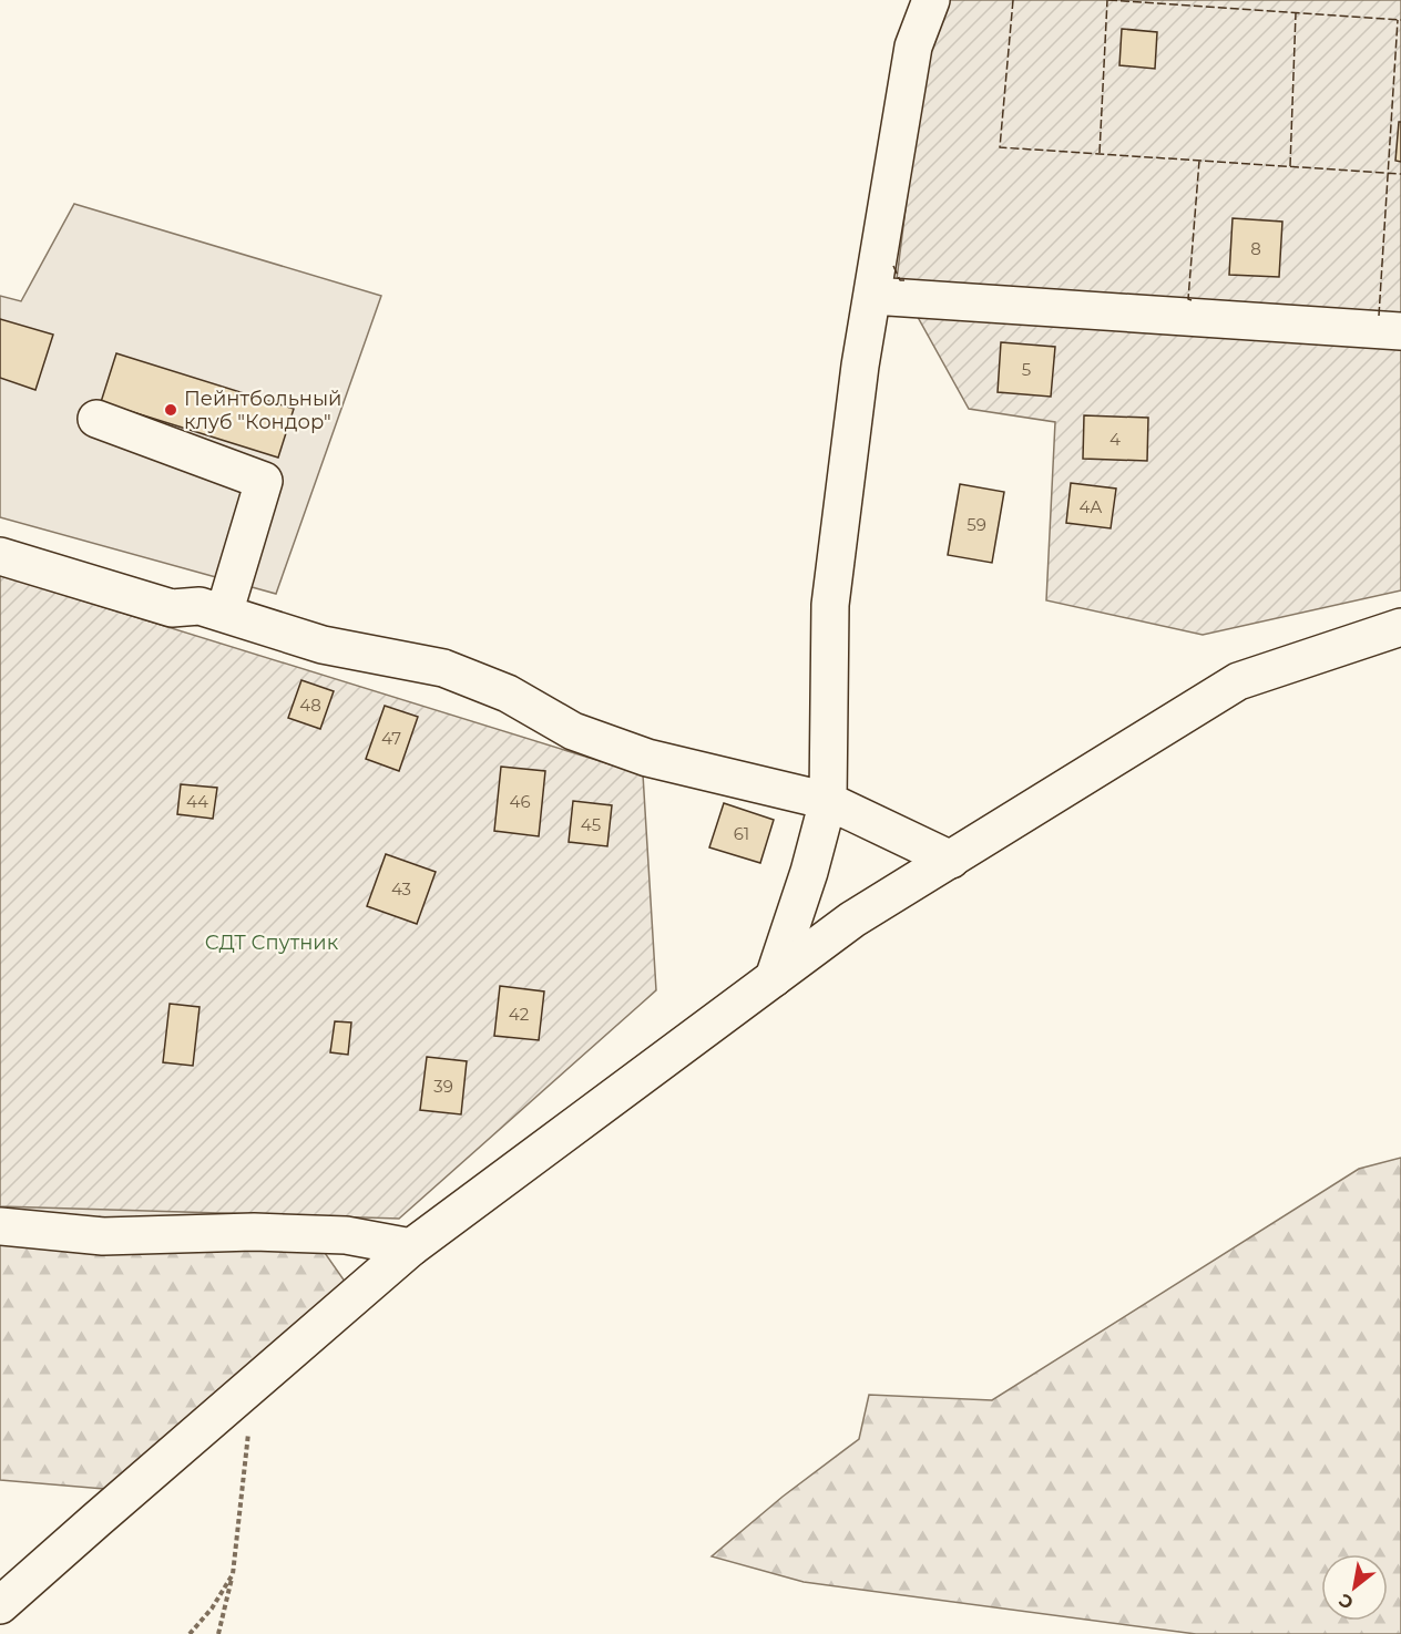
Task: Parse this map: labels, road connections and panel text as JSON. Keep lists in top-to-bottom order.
{
  "parks": ["СДТ Спутник"],
  "places": ["Пейнтбольный клуб \"Кондор\""],
  "house_numbers": [
    "8",
    "5",
    "4",
    "4А",
    "59",
    "48",
    "47",
    "44",
    "46",
    "45",
    "61",
    "43",
    "42",
    "39"
  ],
  "north": "bottom left"
}
